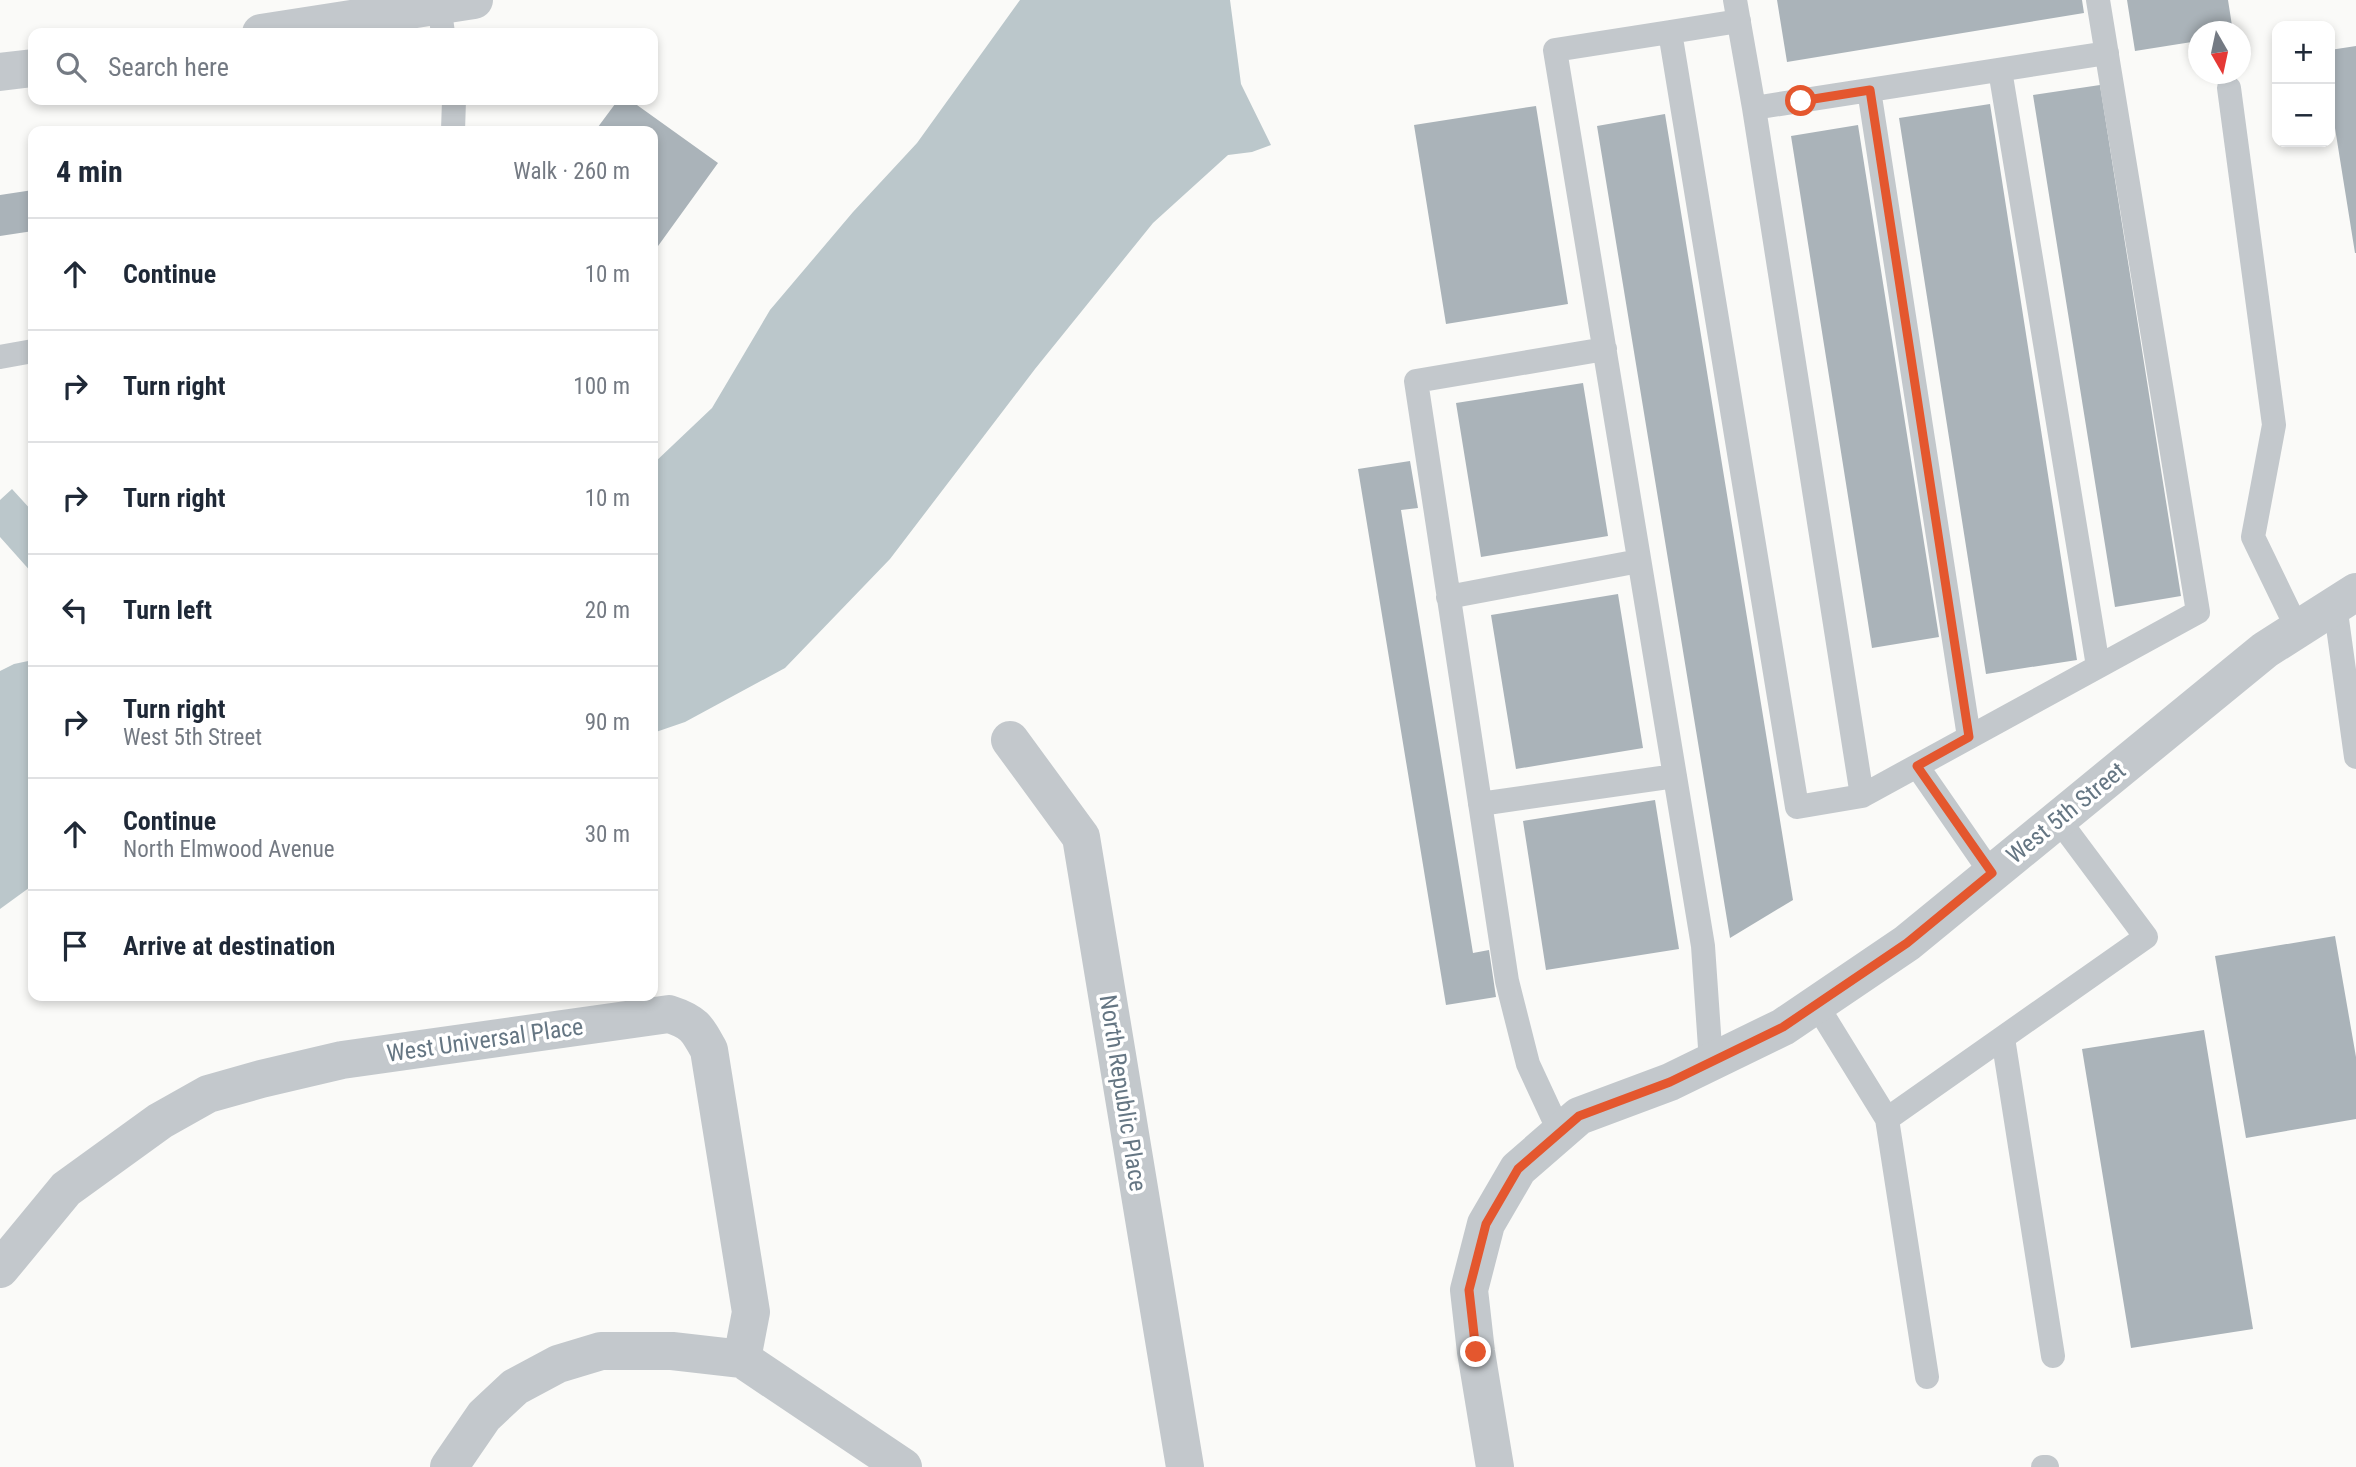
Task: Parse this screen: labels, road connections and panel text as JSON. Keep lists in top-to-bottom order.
{
  "streets": {
    "street": ["West 5th Street", "West Universal Place", "North Republic Place"]
  },
  "north": "bottom",
  "page": {
    "map_buttons": ["+", "−"],
    "search": "Search here",
    "heading": ["4 min", "Walk · 260 m"],
    "list": [
      ["Continue", "10 m"],
      ["Turn right", "100 m"],
      ["Turn right", "10 m"],
      ["Turn left", "20 m"],
      ["Turn right", "West 5th Street", "90 m"],
      ["Continue", "North Elmwood Avenue", "30 m"],
      "Arrive at destination"
    ]
  }
}
